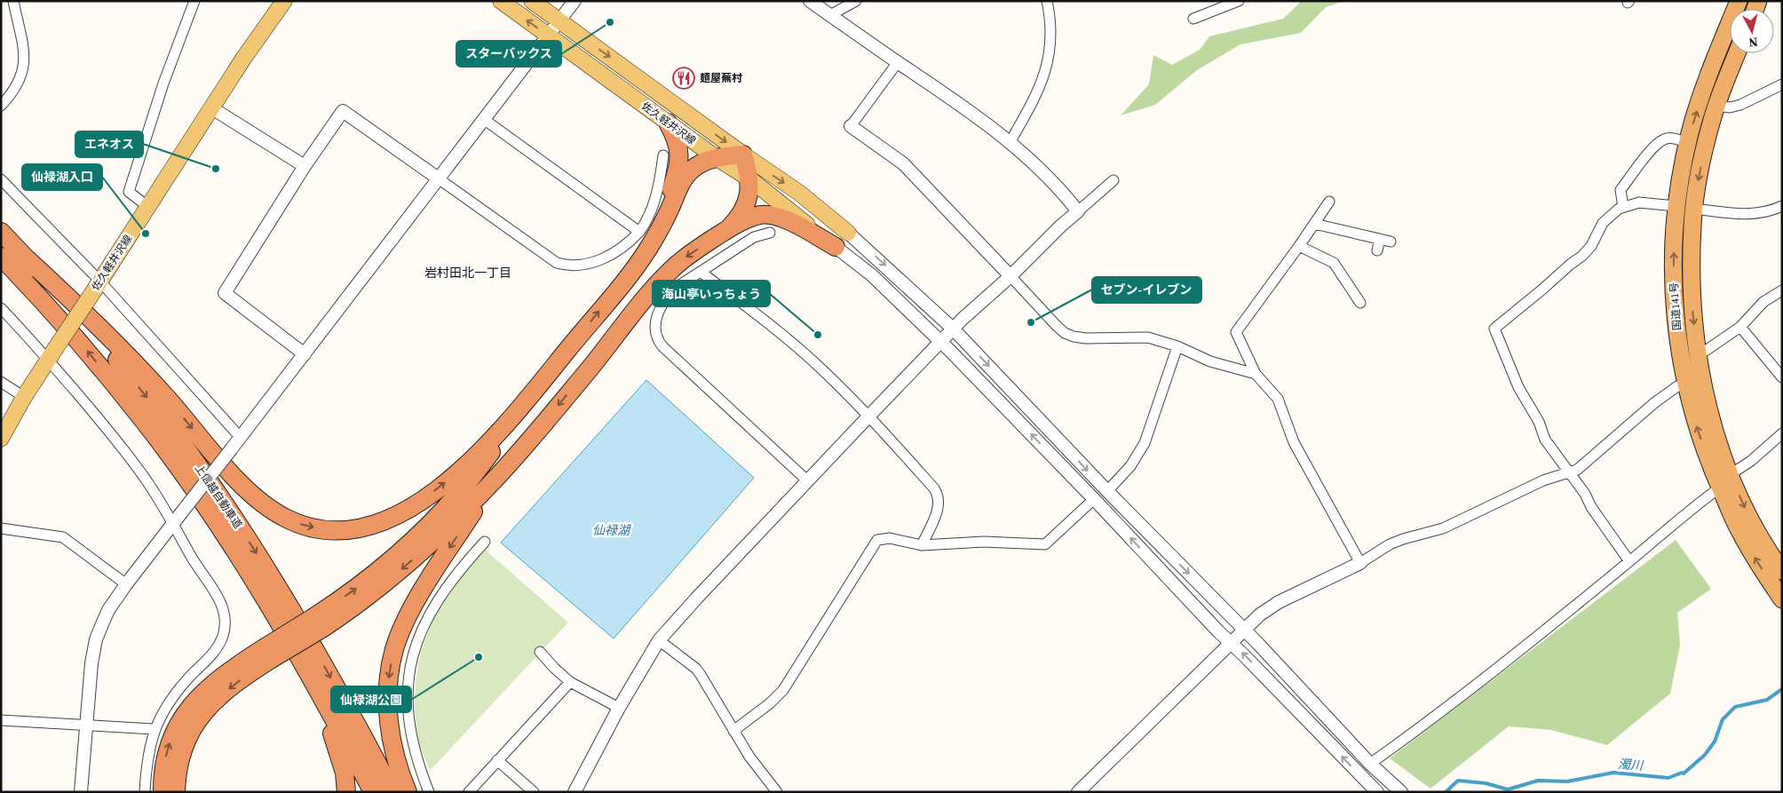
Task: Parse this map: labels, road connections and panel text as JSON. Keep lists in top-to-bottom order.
{
  "streets": {
    "highway": ["国道141号", "上信越自動車道"],
    "main road": ["佐久軽井沢線"]
  },
  "districts": ["岩村田北一丁目"],
  "water": ["仙禄湖", "濁川"],
  "places": {
    "other": [
      "スターバックス",
      "エネオス",
      "仙禄湖入口",
      "セブン-イレブン",
      "海山亭いっちょう",
      "仙禄湖公園"
    ],
    "restaurant": ["麺屋蕪村"]
  },
  "north": "bottom"
}
